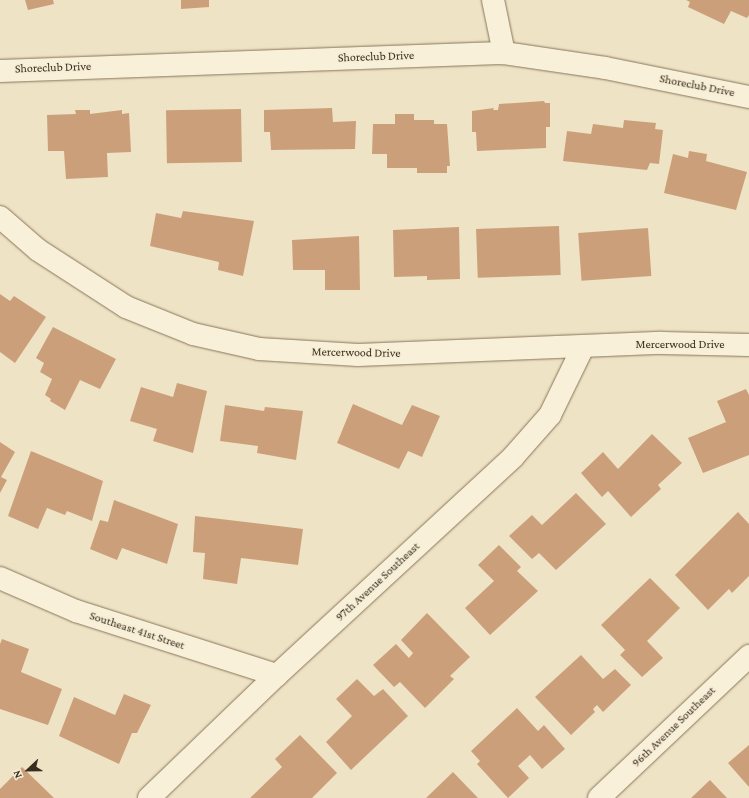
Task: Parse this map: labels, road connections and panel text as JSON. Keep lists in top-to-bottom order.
{
  "streets": {
    "street": [
      "Shoreclub Drive",
      "Mercerwood Drive",
      "97th Avenue Southeast",
      "Southeast 41st Street",
      "96th Avenue Southeast"
    ]
  },
  "crossings": [
    ["Mercerwood Drive", "97th Avenue Southeast"],
    ["97th Avenue Southeast", "Southeast 41st Street"]
  ],
  "north": "left"
}
